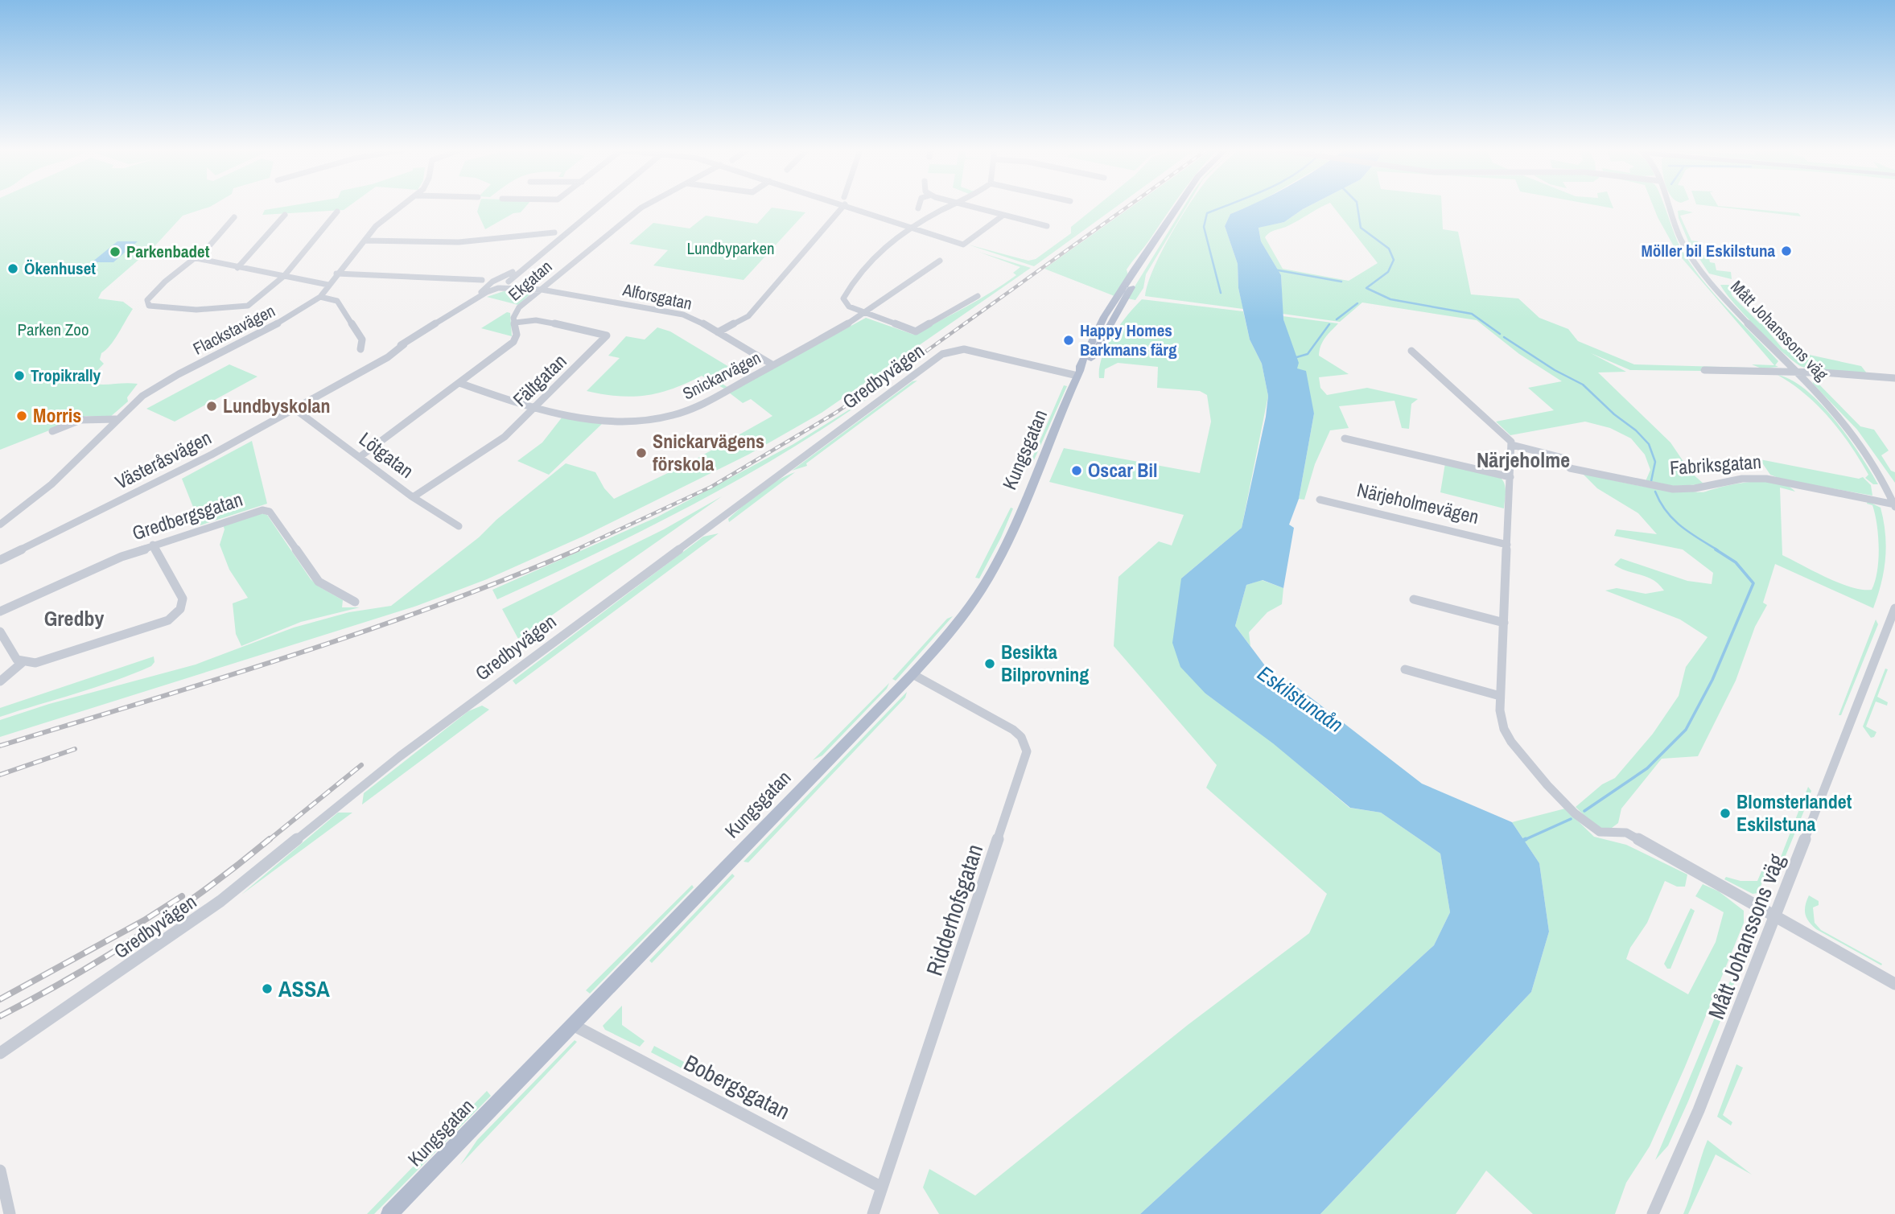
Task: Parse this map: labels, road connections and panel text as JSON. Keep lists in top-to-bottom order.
{
  "streets": {
    "main road": ["Kungsgatan"],
    "street": [
      "Ekgatan",
      "Alforsgatan",
      "Flackstavägen",
      "Mått Johanssons väg",
      "Snickarvägen",
      "Gredbyvägen",
      "Fältgatan",
      "Lötgatan",
      "Västeråsvägen",
      "Fabriksgatan",
      "Närjeholmevägen",
      "Gredbergsgatan",
      "Ridderhofsgatan",
      "Bobergsgatan"
    ]
  },
  "crossings": [
    ["Ekgatan", "Alforsgatan"],
    ["Ekgatan", "Snickarvägen"],
    ["Ekgatan", "Fältgatan"],
    ["Ekgatan", "Lötgatan"],
    ["Alforsgatan", "Snickarvägen"],
    ["Alforsgatan", "Västeråsvägen"],
    ["Mått Johanssons väg", "Fabriksgatan"],
    ["Mått Johanssons väg", "Närjeholmevägen"],
    ["Snickarvägen", "Fältgatan"],
    ["Gredbyvägen", "Kungsgatan"],
    ["Fältgatan", "Lötgatan"],
    ["Kungsgatan", "Ridderhofsgatan"],
    ["Kungsgatan", "Bobergsgatan"],
    ["Lötgatan", "Västeråsvägen"],
    ["Fabriksgatan", "Närjeholmevägen"],
    ["Ridderhofsgatan", "Bobergsgatan"]
  ],
  "districts": ["Närjeholme", "Gredby"],
  "water": ["Eskilstunaån"],
  "parks": ["Lundbyparken", "Parken Zoo"],
  "places": [
    "Möller bil Eskilstuna",
    "Parkenbadet",
    "Ökenhuset",
    "Happy Homes Barkmans färg",
    "Tropikrally",
    "Lundbyskolan",
    "Morris",
    "Snickarvägens förskola",
    "Oscar Bil",
    "Besikta Bilprovning",
    "Blomsterlandet Eskilstuna",
    "ASSA"
  ]
}
